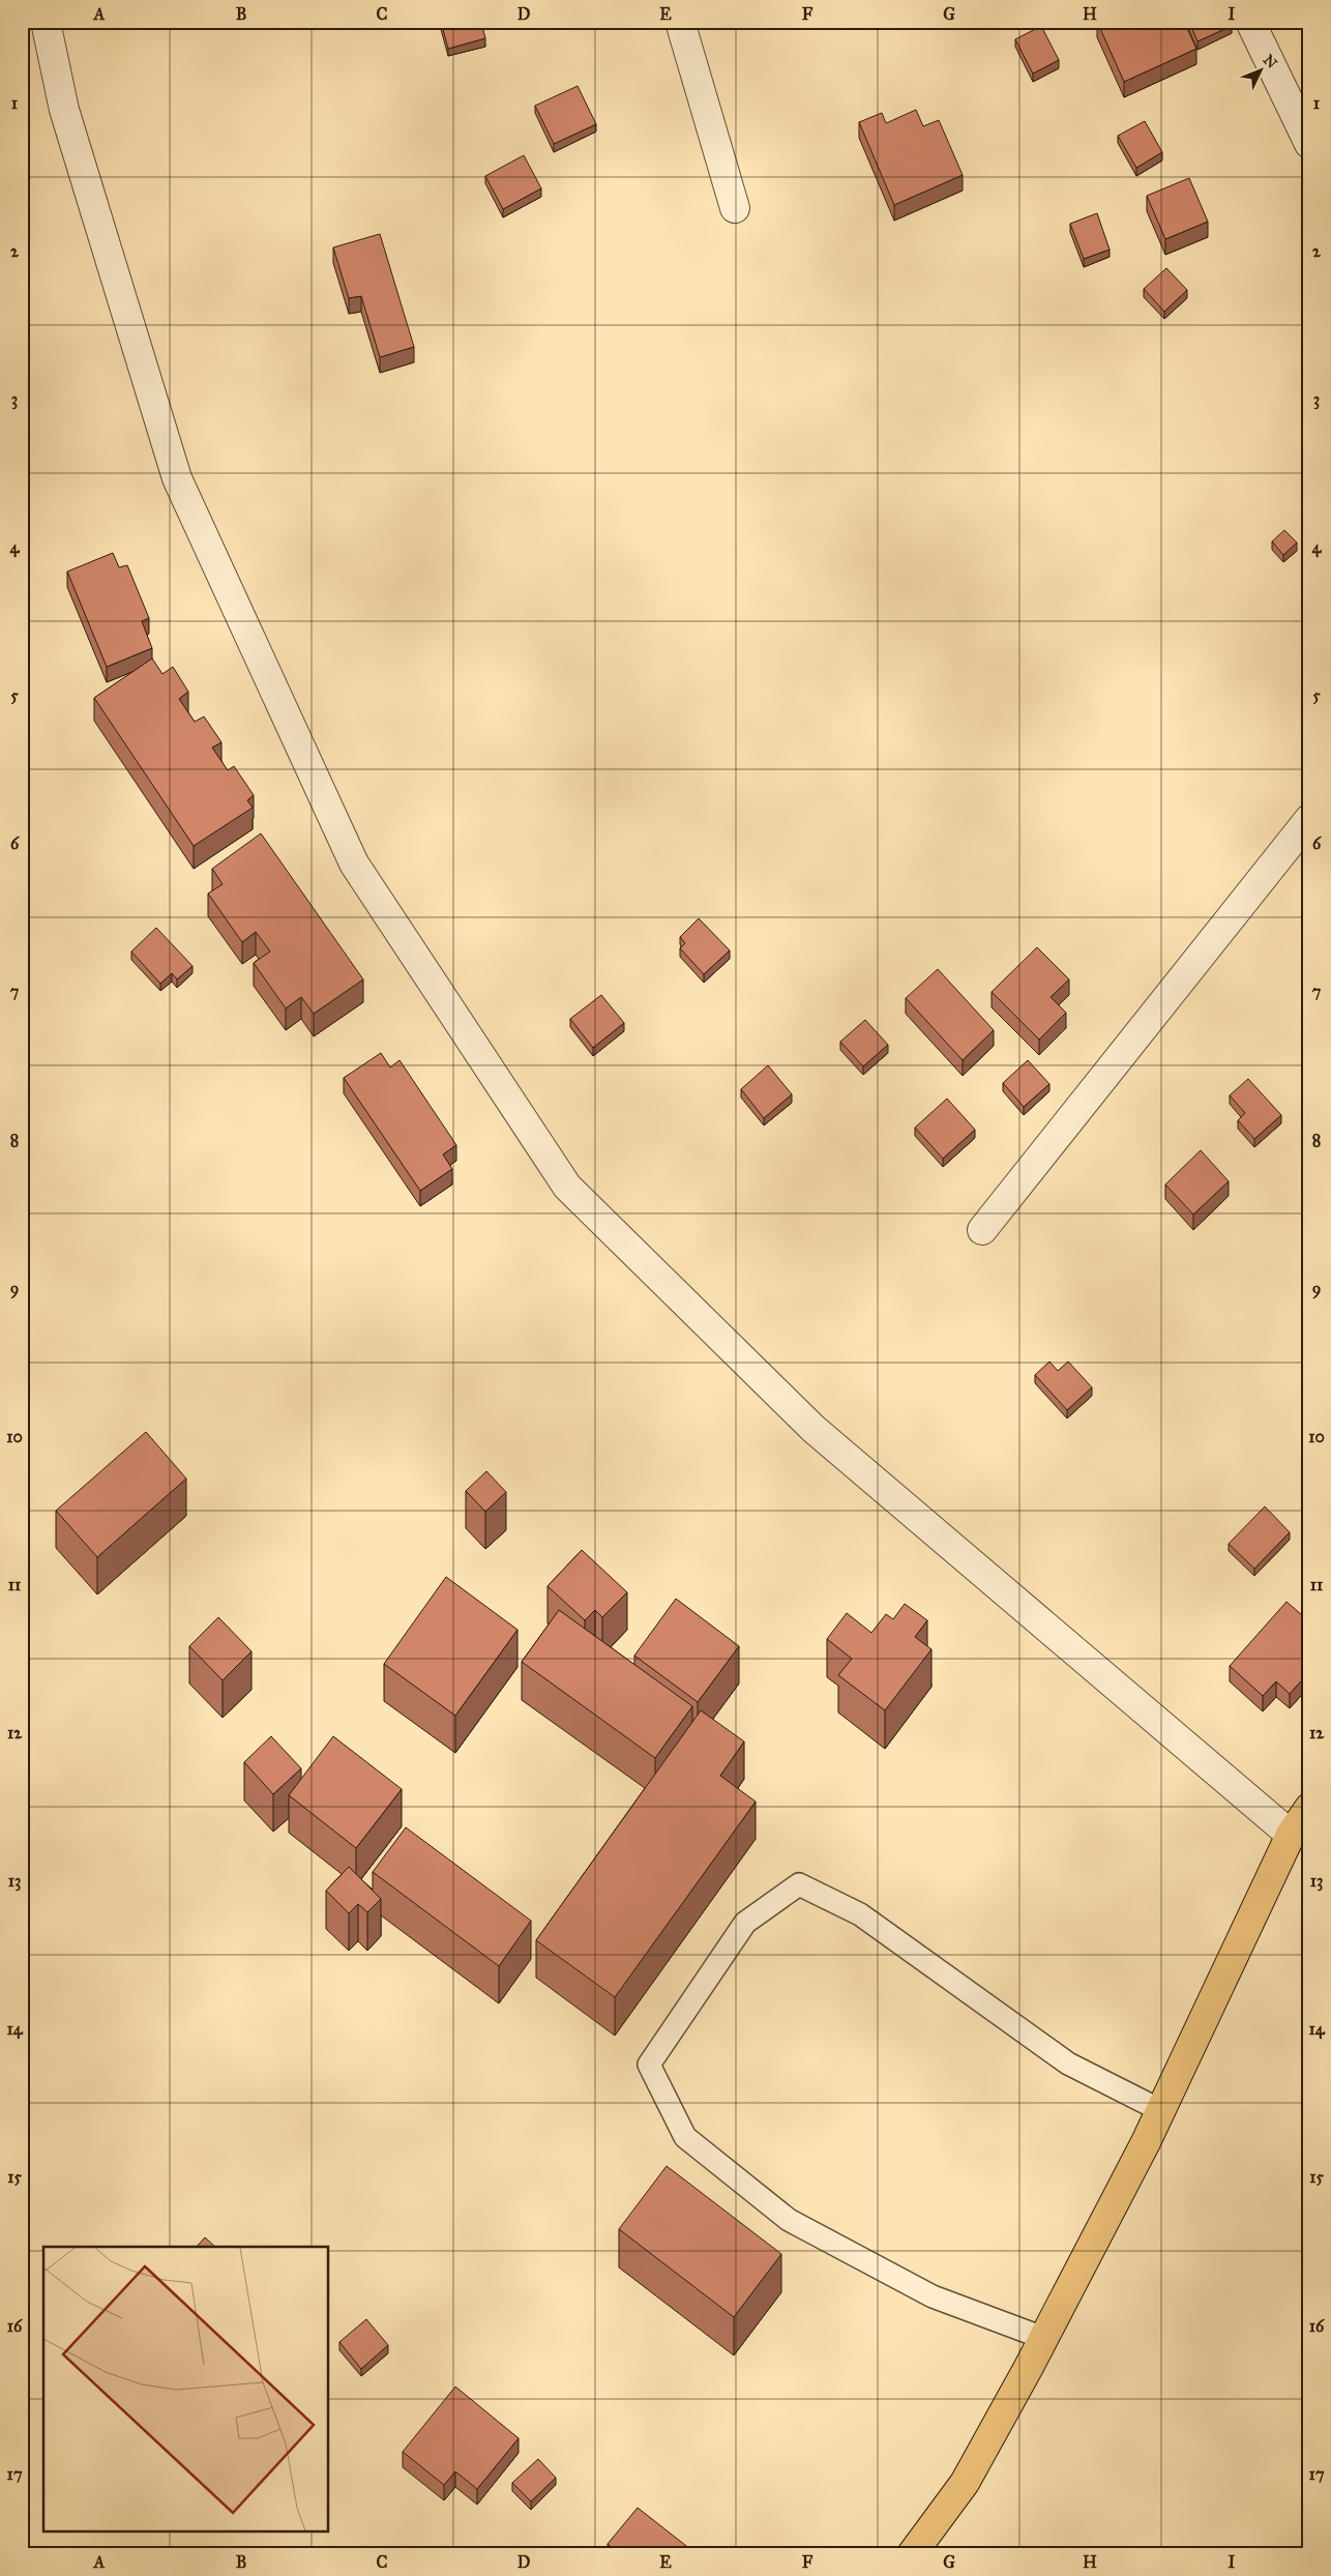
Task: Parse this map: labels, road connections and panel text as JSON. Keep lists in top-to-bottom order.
{
  "north": "top right",
  "grid": {
    "columns": [
      "A",
      "B",
      "C",
      "D",
      "E",
      "F",
      "G",
      "H",
      "I"
    ],
    "rows": [
      "1",
      "2",
      "3",
      "4",
      "5",
      "6",
      "7",
      "8",
      "9",
      "10",
      "11",
      "12",
      "13",
      "14",
      "15",
      "16",
      "17"
    ]
  }
}
